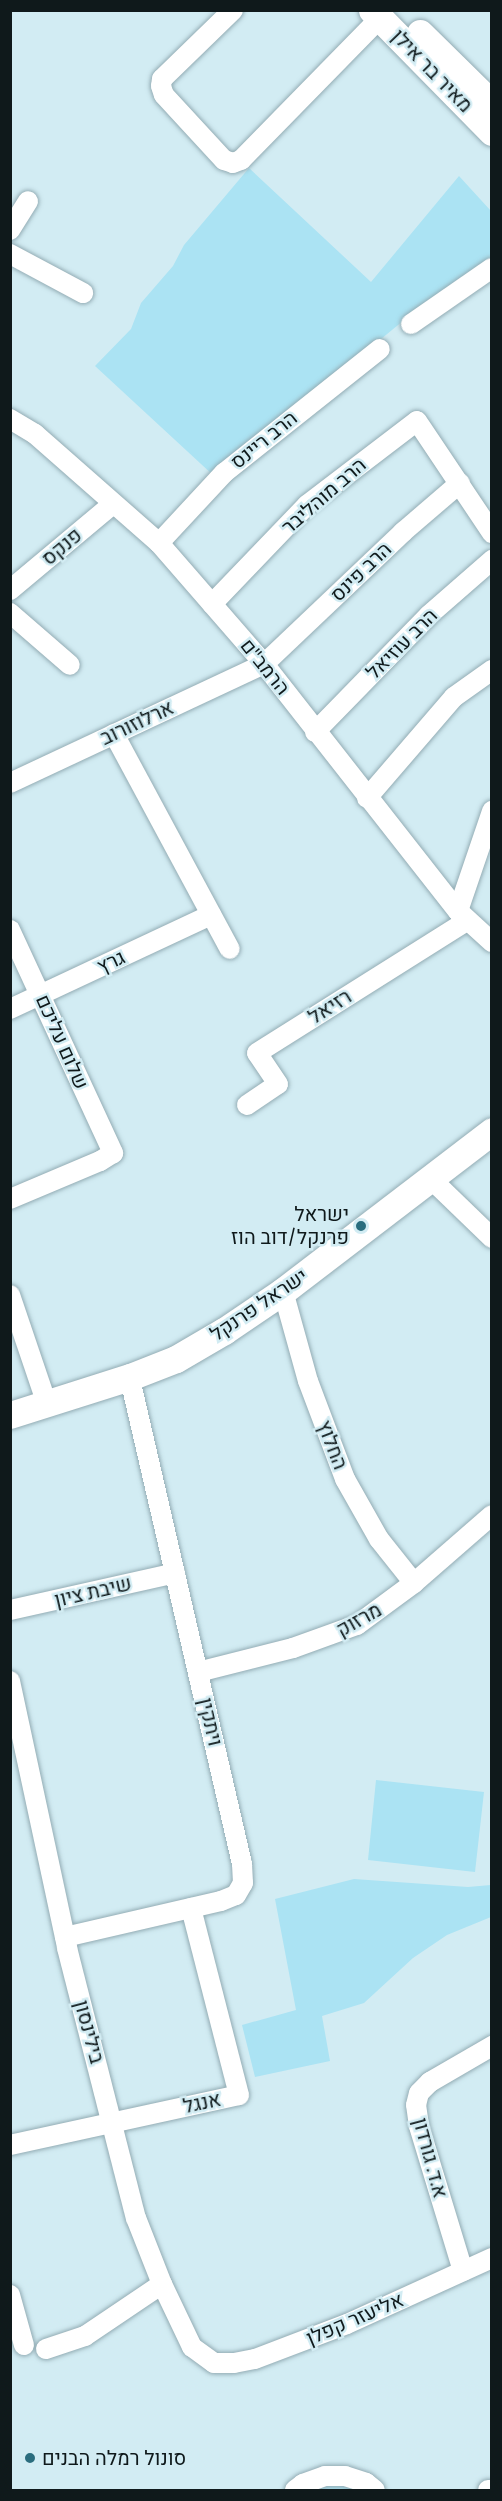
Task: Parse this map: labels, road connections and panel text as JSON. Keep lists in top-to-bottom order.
{
  "streets": {
    "street": [
      "מאיר בר אילן",
      "הרב ריינס",
      "הרב מוהליבר",
      "פנקס",
      "הרב פינס",
      "הרב עוזיאל",
      "הרמב\"ם",
      "ארלוזורוב",
      "גרץ",
      "רזיאל",
      "שלום עליכם",
      "ישראל פרנקל",
      "החלוץ",
      "שיבת ציון",
      "מרזוק",
      "ויתקין",
      "בילינסון",
      "אנגל",
      "א.ד. גורדון",
      "אליעזר קפלן"
    ]
  },
  "crossings": [
    ["הרב ריינס", "הרמב\"ם"],
    ["הרב מוהליבר", "הרב פינס"],
    ["הרב מוהליבר", "הרמב\"ם"],
    ["פנקס", "הרמב\"ם"],
    ["הרב פינס", "הרמב\"ם"],
    ["הרב פינס", "ארלוזורוב"],
    ["הרב עוזיאל", "הרמב\"ם"],
    ["הרמב\"ם", "ארלוזורוב"],
    ["הרמב\"ם", "רזיאל"],
    ["גרץ", "שלום עליכם"],
    ["ישראל פרנקל", "החלוץ"],
    ["ישראל פרנקל", "ויתקין"],
    ["החלוץ", "מרזוק"],
    ["שיבת ציון", "ויתקין"],
    ["מרזוק", "ויתקין"],
    ["ויתקין", "בילינסון"],
    ["ויתקין", "אנגל"],
    ["בילינסון", "אנגל"],
    ["בילינסון", "אליעזר קפלן"],
    ["א.ד. גורדון", "אליעזר קפלן"]
  ],
  "places": ["ישראל פרנקל/דוב הוז", "סונול רמלה הבנים"]
}
